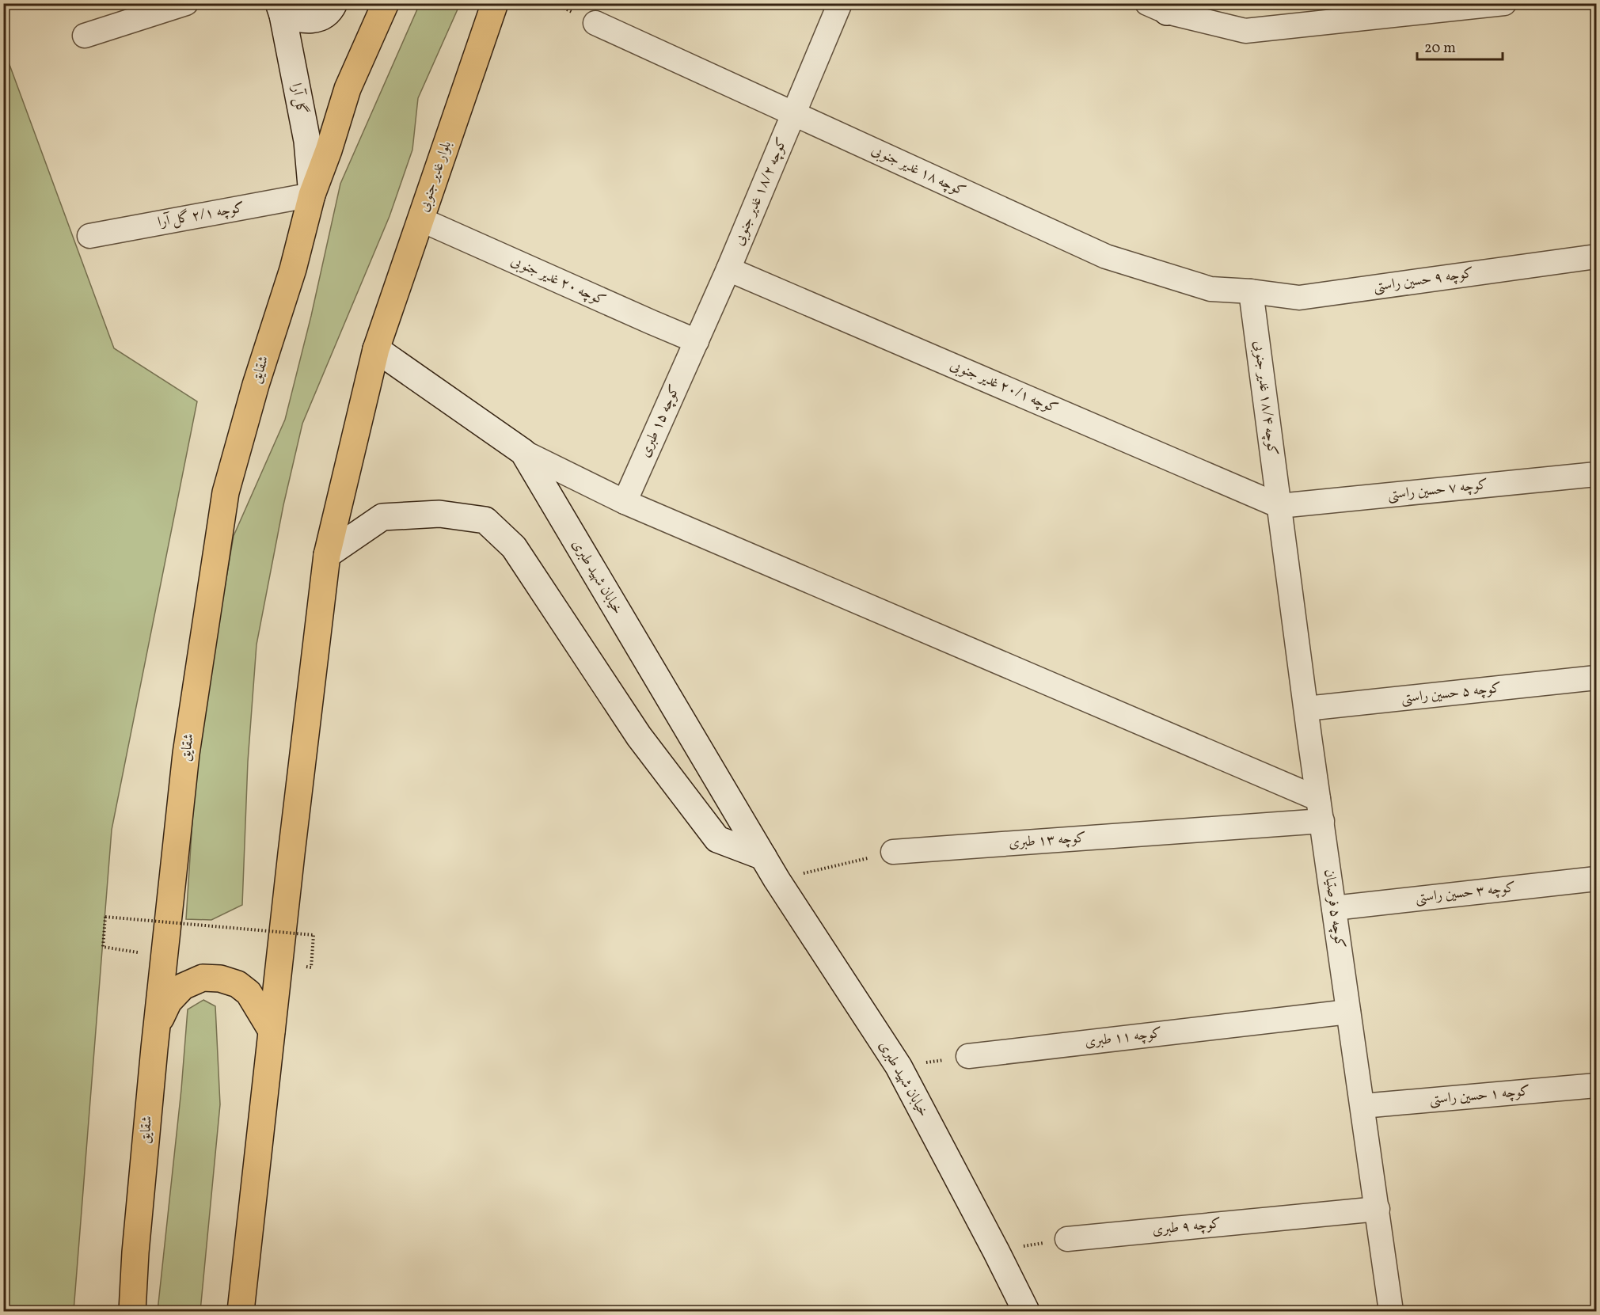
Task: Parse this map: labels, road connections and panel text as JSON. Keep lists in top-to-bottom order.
{
  "streets": {
    "main road": ["بلوار غدیر جنوبی", "شقایق"],
    "street": [
      "گل آرا",
      "کوچه ۱۸ غدیر جنوبی",
      "کوچه ۱۸/۲ غدیر جنوبی",
      "کوچه ۲/۱ گل آرا",
      "کوچه ۹ حسین راستی",
      "کوچه ۲۰ غدیر جنوبی",
      "کوچه ۲۰/۱ غدیر جنوبی",
      "کوچه ۱۸/۴ غدیر جنوبی",
      "کوچه ۱۵ طبری",
      "کوچه ۷ حسین راستی",
      "خیابان شهید طبری",
      "کوچه ۵ حسین راستی",
      "کوچه ۱۳ طبری",
      "کوچه ۳ حسین راستی",
      "کوچه ۵ فرصتیان",
      "کوچه ۱۱ طبری",
      "کوچه ۱ حسین راستی",
      "کوچه ۹ طبری"
    ]
  },
  "crossings": [
    ["گل آرا", "کوچه ۲/۱ گل آرا"],
    ["گل آرا", "شقایق"],
    ["کوچه ۱۸ غدیر جنوبی", "کوچه ۱۸/۲ غدیر جنوبی"],
    ["کوچه ۱۸ غدیر جنوبی", "کوچه ۹ حسین راستی"],
    ["کوچه ۱۸ غدیر جنوبی", "کوچه ۱۸/۴ غدیر جنوبی"],
    ["بلوار غدیر جنوبی", "کوچه ۲۰ غدیر جنوبی"],
    ["بلوار غدیر جنوبی", "خیابان شهید طبری"],
    ["کوچه ۱۸/۲ غدیر جنوبی", "کوچه ۲۰ غدیر جنوبی"],
    ["کوچه ۱۸/۲ غدیر جنوبی", "کوچه ۲۰/۱ غدیر جنوبی"],
    ["کوچه ۱۸/۲ غدیر جنوبی", "کوچه ۱۵ طبری"],
    ["کوچه ۲/۱ گل آرا", "شقایق"],
    ["کوچه ۹ حسین راستی", "کوچه ۱۸/۴ غدیر جنوبی"],
    ["کوچه ۲۰ غدیر جنوبی", "کوچه ۱۵ طبری"],
    ["کوچه ۲۰/۱ غدیر جنوبی", "کوچه ۱۸/۴ غدیر جنوبی"],
    ["کوچه ۲۰/۱ غدیر جنوبی", "کوچه ۷ حسین راستی"],
    ["کوچه ۲۰/۱ غدیر جنوبی", "کوچه ۵ فرصتیان"],
    ["کوچه ۱۸/۴ غدیر جنوبی", "کوچه ۷ حسین راستی"],
    ["کوچه ۱۸/۴ غدیر جنوبی", "کوچه ۵ فرصتیان"],
    ["کوچه ۷ حسین راستی", "کوچه ۵ فرصتیان"],
    ["کوچه ۵ حسین راستی", "کوچه ۵ فرصتیان"],
    ["کوچه ۱۳ طبری", "کوچه ۵ فرصتیان"],
    ["کوچه ۳ حسین راستی", "کوچه ۵ فرصتیان"],
    ["کوچه ۵ فرصتیان", "کوچه ۱۱ طبری"],
    ["کوچه ۵ فرصتیان", "کوچه ۱ حسین راستی"],
    ["کوچه ۵ فرصتیان", "کوچه ۹ طبری"]
  ],
  "scale_bar": "20 m"
}
